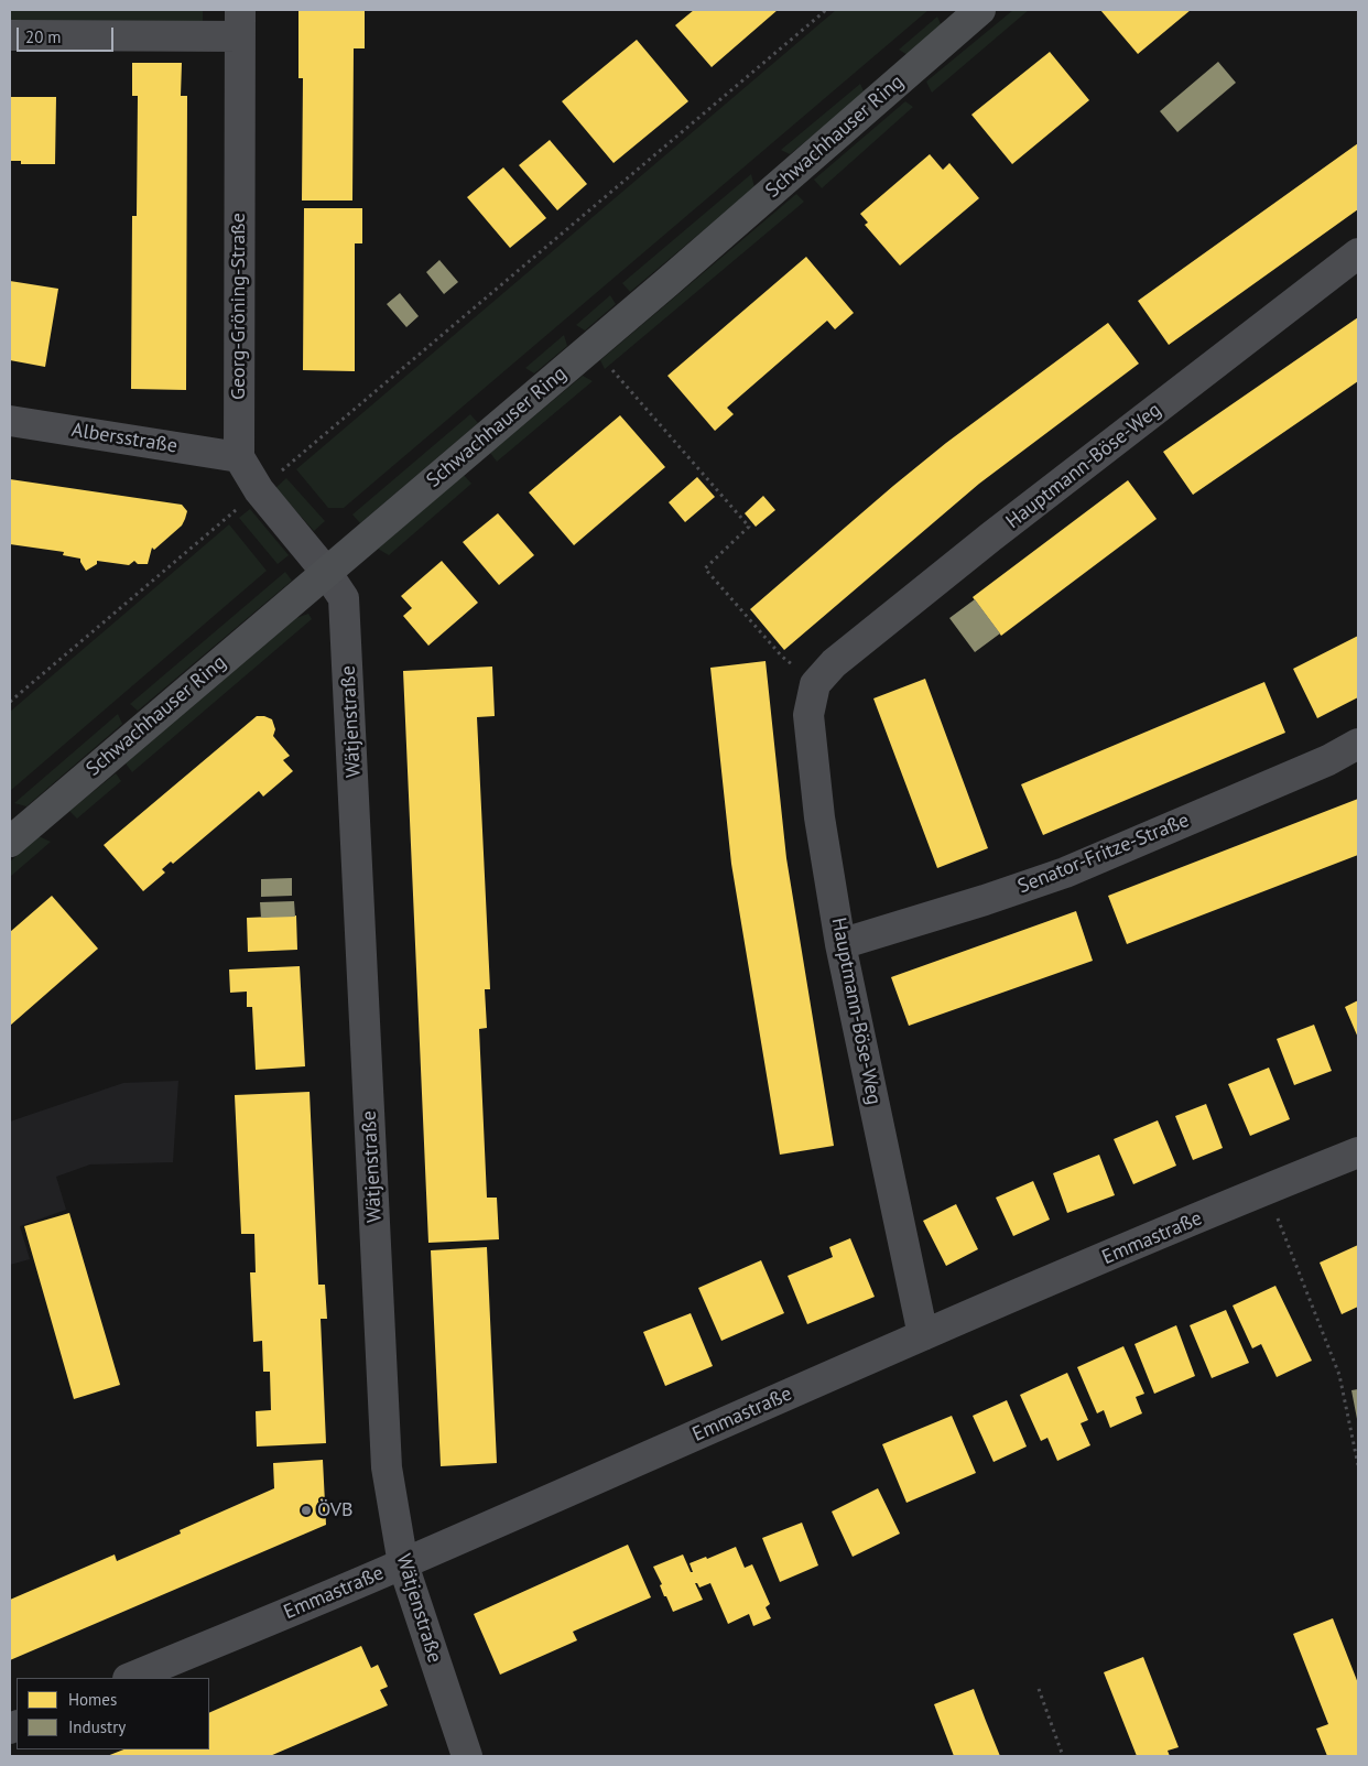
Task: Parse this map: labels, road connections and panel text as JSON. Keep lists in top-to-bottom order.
{
  "streets": {
    "main road": ["Schwachhauser Ring"],
    "street": [
      "Georg-Gröning-Straße",
      "Albersstraße",
      "Hauptmann-Böse-Weg",
      "Wätjenstraße",
      "Senator-Fritze-Straße",
      "Emmastraße"
    ]
  },
  "crossings": [
    ["Schwachhauser Ring", "Wätjenstraße"],
    ["Georg-Gröning-Straße", "Albersstraße"],
    ["Hauptmann-Böse-Weg", "Senator-Fritze-Straße"],
    ["Hauptmann-Böse-Weg", "Emmastraße"],
    ["Wätjenstraße", "Emmastraße"]
  ],
  "places": ["ÖVB"],
  "legend": ["Homes", "Industry"],
  "scale_bar": "20 m"
}
